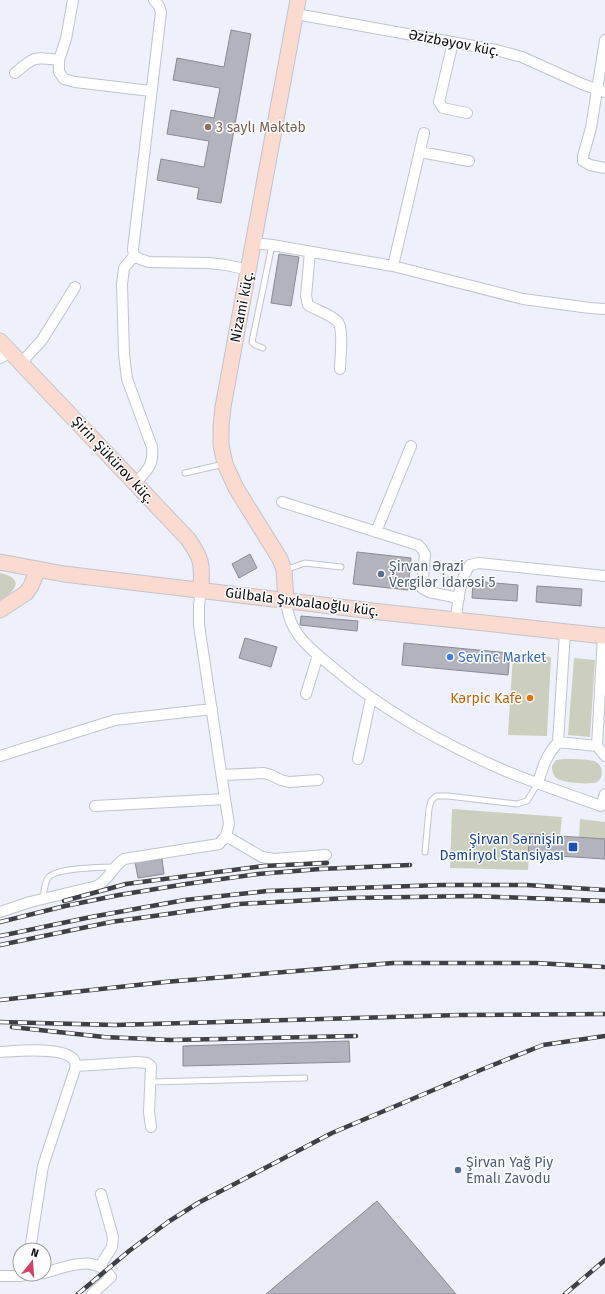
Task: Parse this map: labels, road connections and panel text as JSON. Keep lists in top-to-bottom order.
{
  "streets": {
    "main road": ["Nizami küç.", "Şirin Şükürov küç.", "Gülbala Şıxbalaoğlu küç."],
    "street": ["Əzizbəyov küç."]
  },
  "crossings": [
    ["Əzizbəyov küç.", "Nizami küç."],
    ["Nizami küç.", "Gülbala Şıxbalaoğlu küç."],
    ["Şirin Şükürov küç.", "Gülbala Şıxbalaoğlu küç."]
  ],
  "places": {
    "other": [
      "3 saylı Məktəb",
      "Şirvan Ərazi Vergilər İdarəsi 5",
      "Sevinc Market",
      "Kərpic Kafe",
      "Şirvan Yağ Piy Emalı Zavodu"
    ],
    "transit": ["Şirvan Sərnişin Dəmiryol Stansiyası"]
  },
  "north": "top"
}
